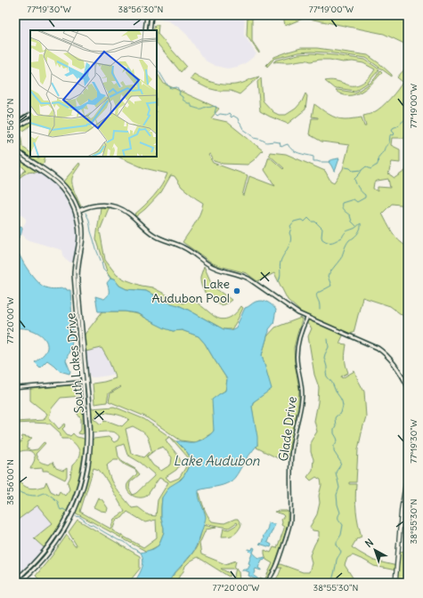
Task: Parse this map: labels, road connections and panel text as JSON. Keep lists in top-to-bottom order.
{
  "streets": {
    "main road": ["South Lakes Drive"],
    "street": ["Glade Drive"]
  },
  "water": ["Lake Audubon"],
  "places": ["Lake Audubon Pool"],
  "north": "top left",
  "coordinates": [
    "77°19'30\"W",
    "38°56'30\"N",
    "77°19'00\"W",
    "77°20'00\"W",
    "38°56'00\"N",
    "38°55'30\"N"
  ]
}
